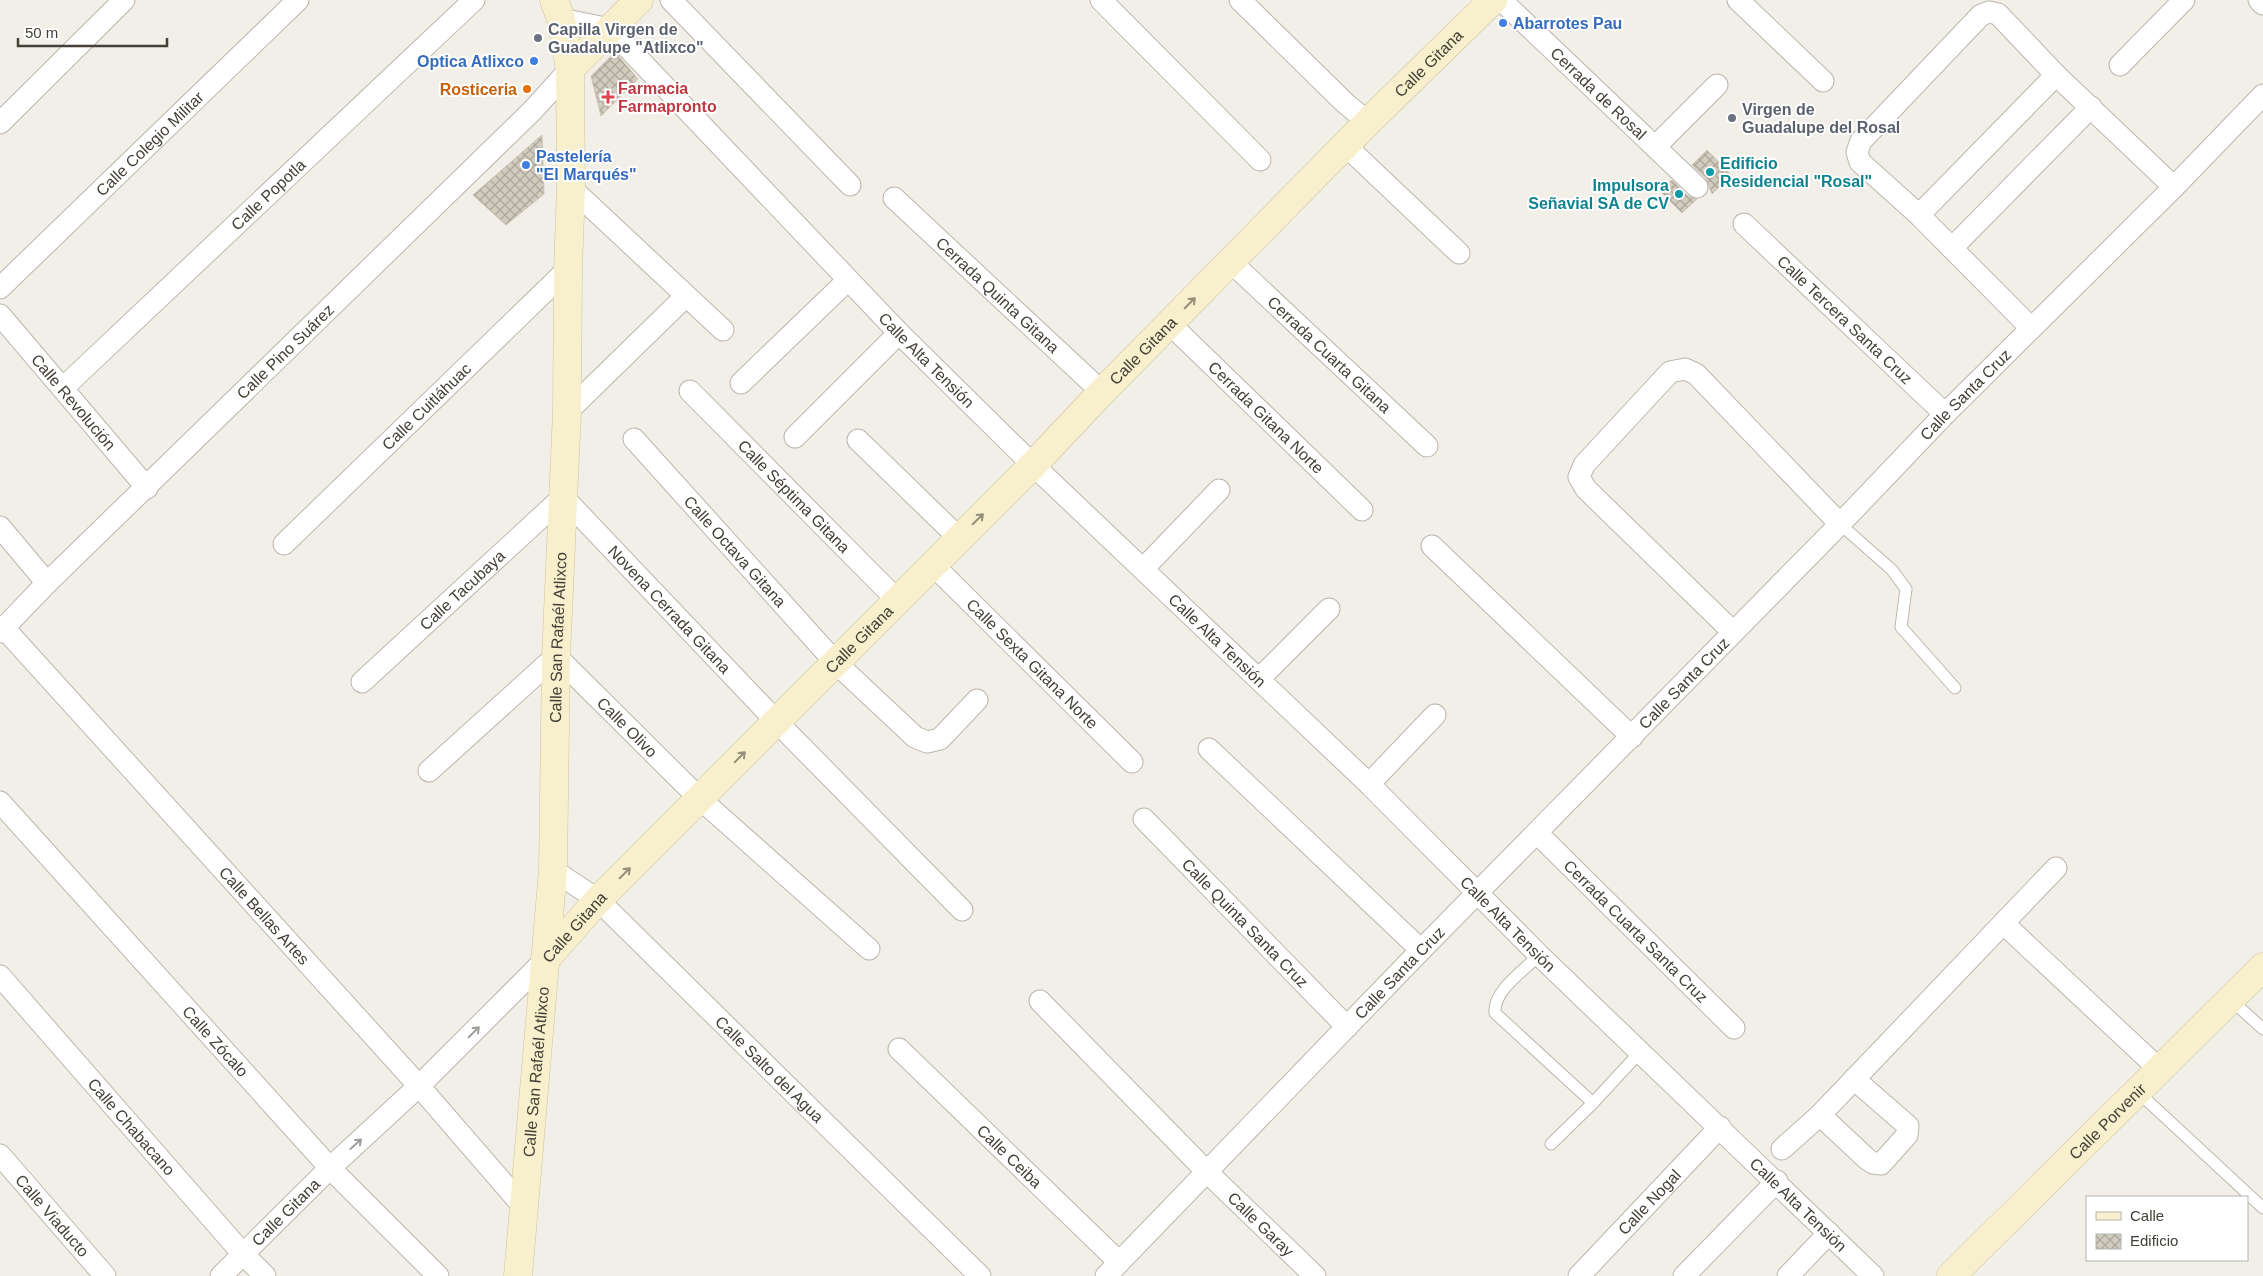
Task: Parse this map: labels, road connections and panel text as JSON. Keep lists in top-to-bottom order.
{
  "streets": {
    "street": [
      "Calle Gitana",
      "Cerrada de Rosal",
      "Calle Colegio Militar",
      "Calle Popotla",
      "Cerrada Quinta Gitana",
      "Calle Tercera Santa Cruz",
      "Calle Pino Suárez",
      "Cerrada Cuarta Gitana",
      "Calle Alta Tensión",
      "Calle Santa Cruz",
      "Calle Revolución",
      "Calle Cuitláhuac",
      "Cerrada Gitana Norte",
      "Calle Séptima Gitana",
      "Calle Octava Gitana",
      "Calle Tacubaya",
      "Novena Cerrada Gitana",
      "Calle San Rafaél Atlixco",
      "Calle Sexta Gitana Norte",
      "Calle Olivo",
      "Calle Bellas Artes",
      "Calle Quinta Santa Cruz",
      "Cerrada Cuarta Santa Cruz",
      "Calle Zócalo",
      "Calle Salto del Agua",
      "Calle Porvenir",
      "Calle Chabacano",
      "Calle Ceiba",
      "Calle Nogal",
      "Calle Viaducto",
      "Calle Garay"
    ]
  },
  "crossings": [
    ["Calle Gitana", "Cerrada Quinta Gitana"],
    ["Calle Gitana", "Cerrada Cuarta Gitana"],
    ["Calle Gitana", "Calle Alta Tensión"],
    ["Calle Gitana", "Cerrada Gitana Norte"],
    ["Calle Gitana", "Calle Séptima Gitana"],
    ["Calle Gitana", "Calle Octava Gitana"],
    ["Calle Gitana", "Novena Cerrada Gitana"],
    ["Calle Gitana", "Calle San Rafaél Atlixco"],
    ["Calle Gitana", "Calle Sexta Gitana Norte"],
    ["Calle Gitana", "Calle Olivo"],
    ["Calle Gitana", "Calle Bellas Artes"],
    ["Calle Gitana", "Calle Zócalo"],
    ["Calle Gitana", "Calle Salto del Agua"],
    ["Calle Gitana", "Calle Chabacano"],
    ["Calle Popotla", "Calle Revolución"],
    ["Calle Tercera Santa Cruz", "Calle Santa Cruz"],
    ["Calle Pino Suárez", "Calle Revolución"],
    ["Calle Pino Suárez", "Calle San Rafaél Atlixco"],
    ["Calle Pino Suárez", "Calle Bellas Artes"],
    ["Calle Alta Tensión", "Calle Santa Cruz"],
    ["Calle Alta Tensión", "Calle Nogal"],
    ["Calle Santa Cruz", "Calle Quinta Santa Cruz"],
    ["Calle Santa Cruz", "Cerrada Cuarta Santa Cruz"],
    ["Calle Santa Cruz", "Calle Ceiba"],
    ["Calle Santa Cruz", "Calle Garay"],
    ["Calle Cuitláhuac", "Calle San Rafaél Atlixco"],
    ["Calle Tacubaya", "Novena Cerrada Gitana"],
    ["Calle Tacubaya", "Calle San Rafaél Atlixco"],
    ["Novena Cerrada Gitana", "Calle San Rafaél Atlixco"],
    ["Calle San Rafaél Atlixco", "Calle Olivo"],
    ["Calle San Rafaél Atlixco", "Calle Bellas Artes"],
    ["Calle San Rafaél Atlixco", "Calle Salto del Agua"]
  ],
  "places": {
    "other": [
      "Abarrotes Pau",
      "Capilla Virgen de Guadalupe \"Atlixco\"",
      "Optica Atlixco",
      "Rosticeria",
      "Virgen de Guadalupe del Rosal",
      "Pastelería \"El Marqués\"",
      "Edificio Residencial \"Rosal\"",
      "Impulsora Señavial SA de CV"
    ],
    "health": ["Farmacia Farmapronto"]
  },
  "legend": ["Calle", "Edificio"],
  "scale_bar": "50 m"
}
